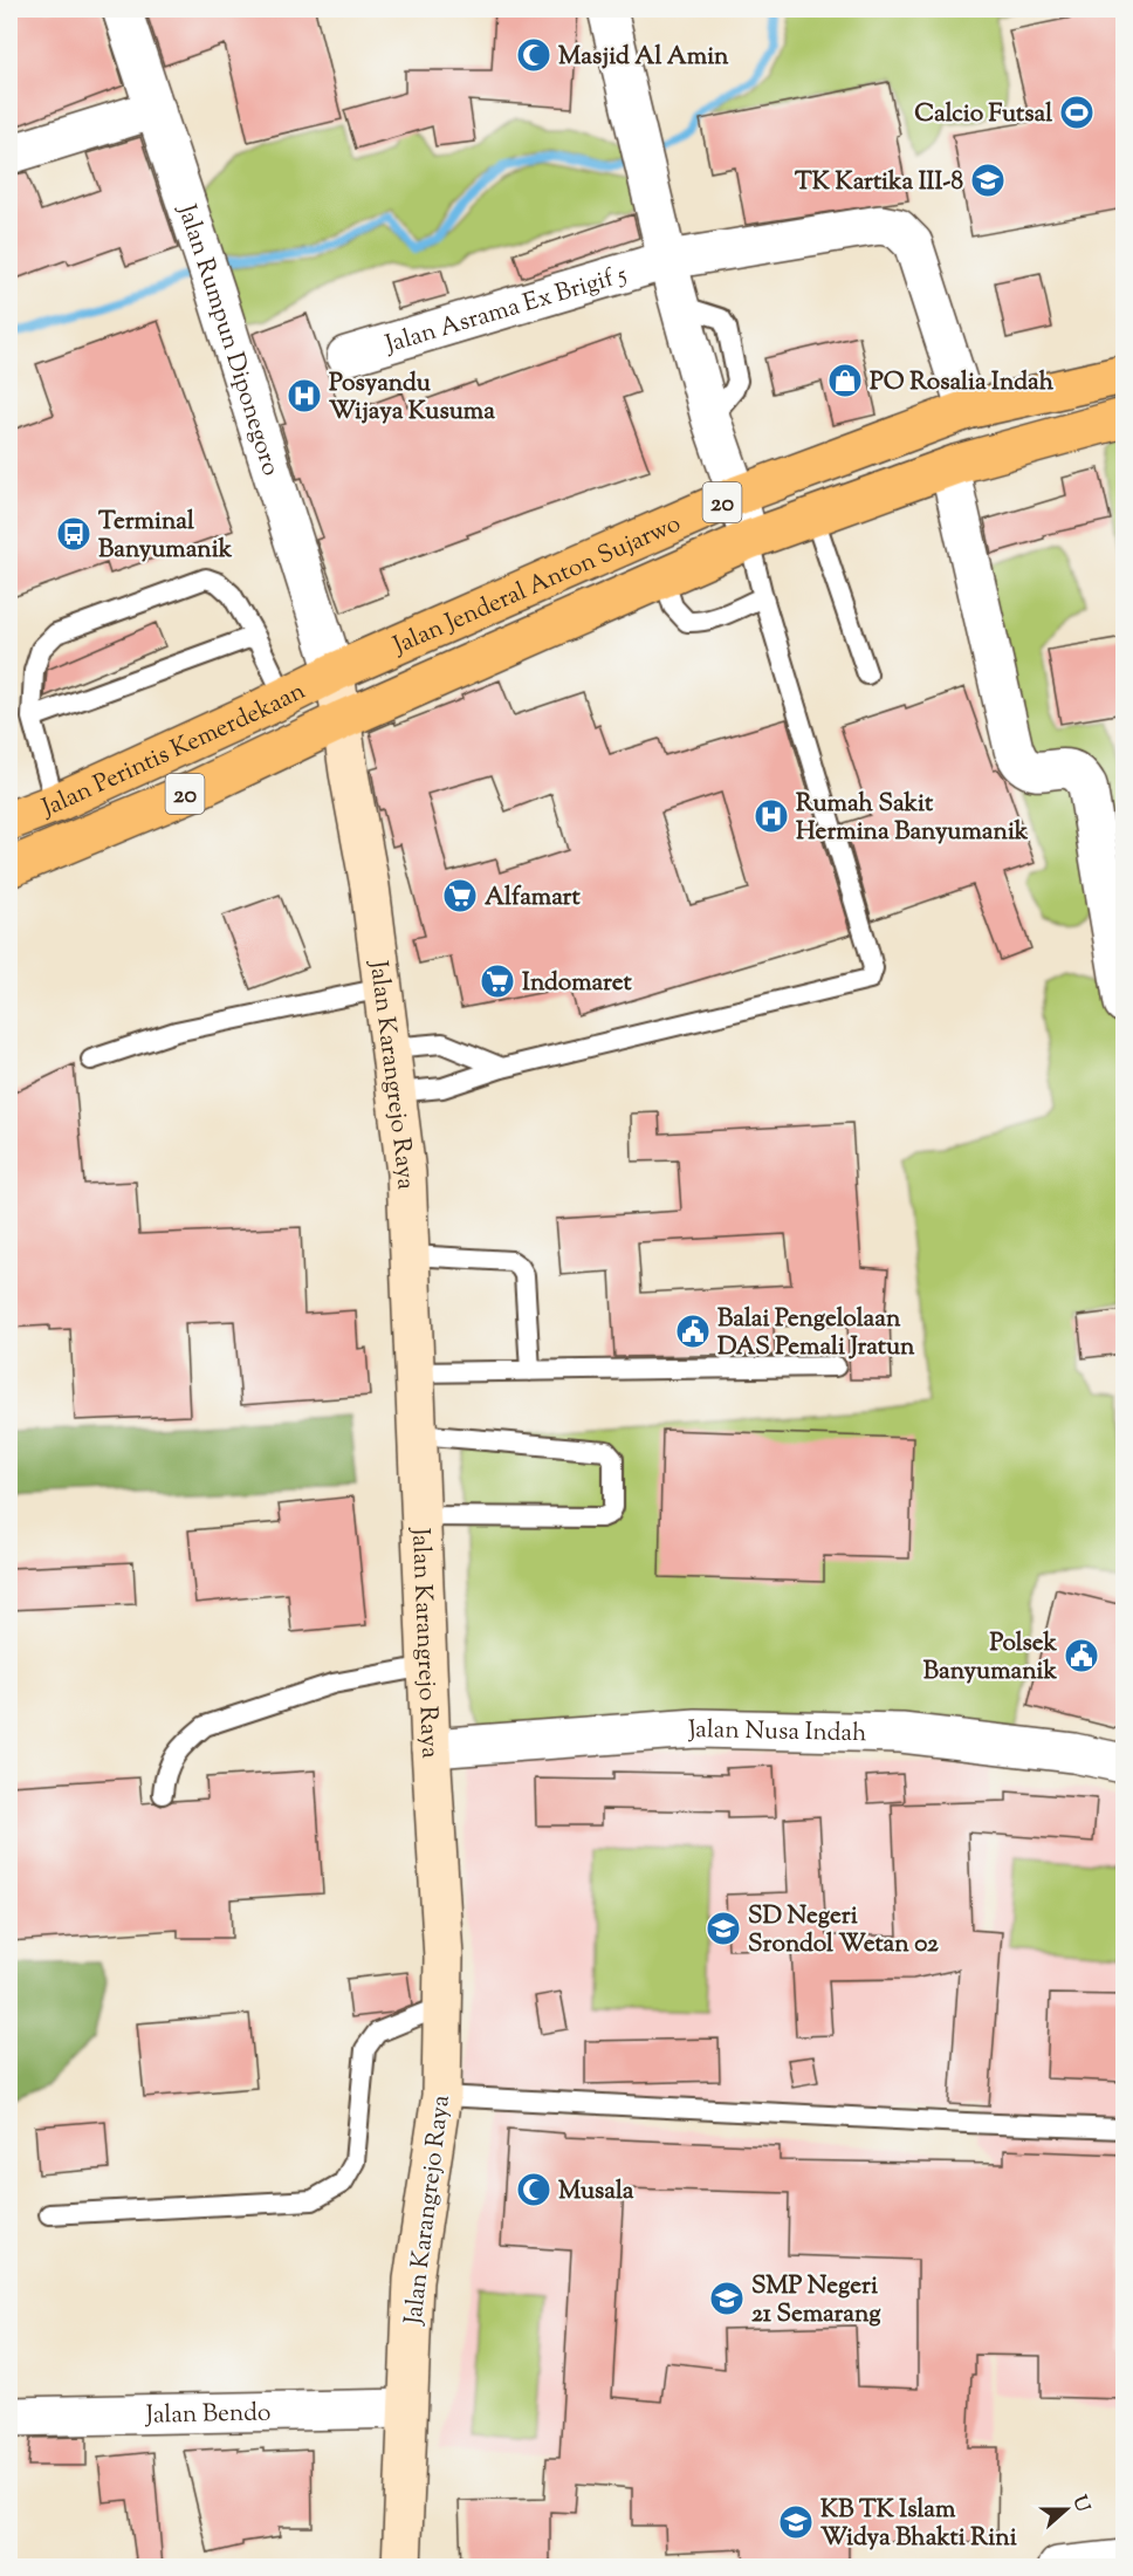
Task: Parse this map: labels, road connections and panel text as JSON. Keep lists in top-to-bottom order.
{
  "streets": {
    "highway": ["20", "Jalan Jenderal Anton Sujarwo", "Jalan Perintis Kemerdekaan"],
    "main road": ["Jalan Karangrejo Raya"],
    "street": [
      "Jalan Asrama Ex Brigif 5",
      "Jalan Rumpun Diponegoro",
      "Jalan Nusa Indah",
      "Jalan Bendo"
    ]
  },
  "crossings": [
    ["Jalan Asrama Ex Brigif 5", "Jalan Jenderal Anton Sujarwo"],
    ["Jalan Rumpun Diponegoro", "Jalan Jenderal Anton Sujarwo"],
    ["Jalan Rumpun Diponegoro", "Jalan Perintis Kemerdekaan"],
    ["Jalan Rumpun Diponegoro", "Jalan Karangrejo Raya"],
    ["Jalan Jenderal Anton Sujarwo", "Jalan Perintis Kemerdekaan"],
    ["Jalan Jenderal Anton Sujarwo", "Jalan Karangrejo Raya"],
    ["Jalan Perintis Kemerdekaan", "Jalan Karangrejo Raya"],
    ["Jalan Karangrejo Raya", "Jalan Nusa Indah"],
    ["Jalan Karangrejo Raya", "Jalan Bendo"]
  ],
  "places": {
    "mosque": ["Masjid Al Amin", "Musala"],
    "sports": ["Calcio Futsal"],
    "school or university": [
      "TK Kartika III-8",
      "SD Negeri Srondol Wetan 02",
      "SMP Negeri 21 Semarang",
      "KB TK Islam Widya Bhakti Rini"
    ],
    "shop": ["PO Rosalia Indah"],
    "hospital": ["Posyandu Wijaya Kusuma", "Rumah Sakit Hermina Banyumanik"],
    "bus stop": ["Terminal Banyumanik"],
    "supermarket": ["Alfamart", "Indomaret"],
    "public building": ["Balai Pengelolaan DAS Pemali Jratun", "Polsek Banyumanik"]
  },
  "north": "right"
}
